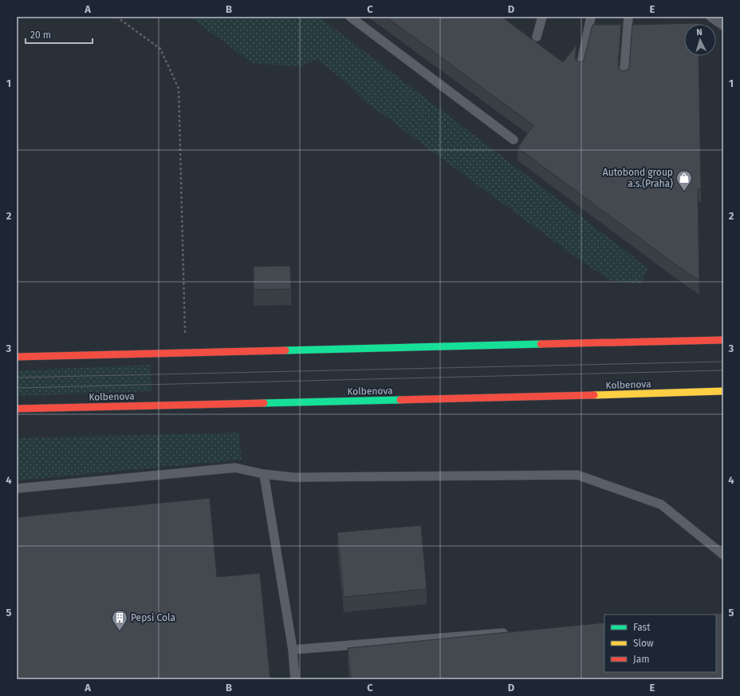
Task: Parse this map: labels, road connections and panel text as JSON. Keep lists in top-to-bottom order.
{
  "streets": {
    "main road": ["Kolbenova"]
  },
  "places": {
    "shop": ["Autobond group a.s.(Praha)"],
    "building": ["Pepsi Cola"]
  },
  "legend": ["Fast", "Slow", "Jam"],
  "scale_bar": "20 m",
  "north": "top",
  "grid": {
    "columns": [
      "A",
      "B",
      "C",
      "D",
      "E"
    ],
    "rows": [
      "1",
      "2",
      "3",
      "4",
      "5"
    ]
  }
}
